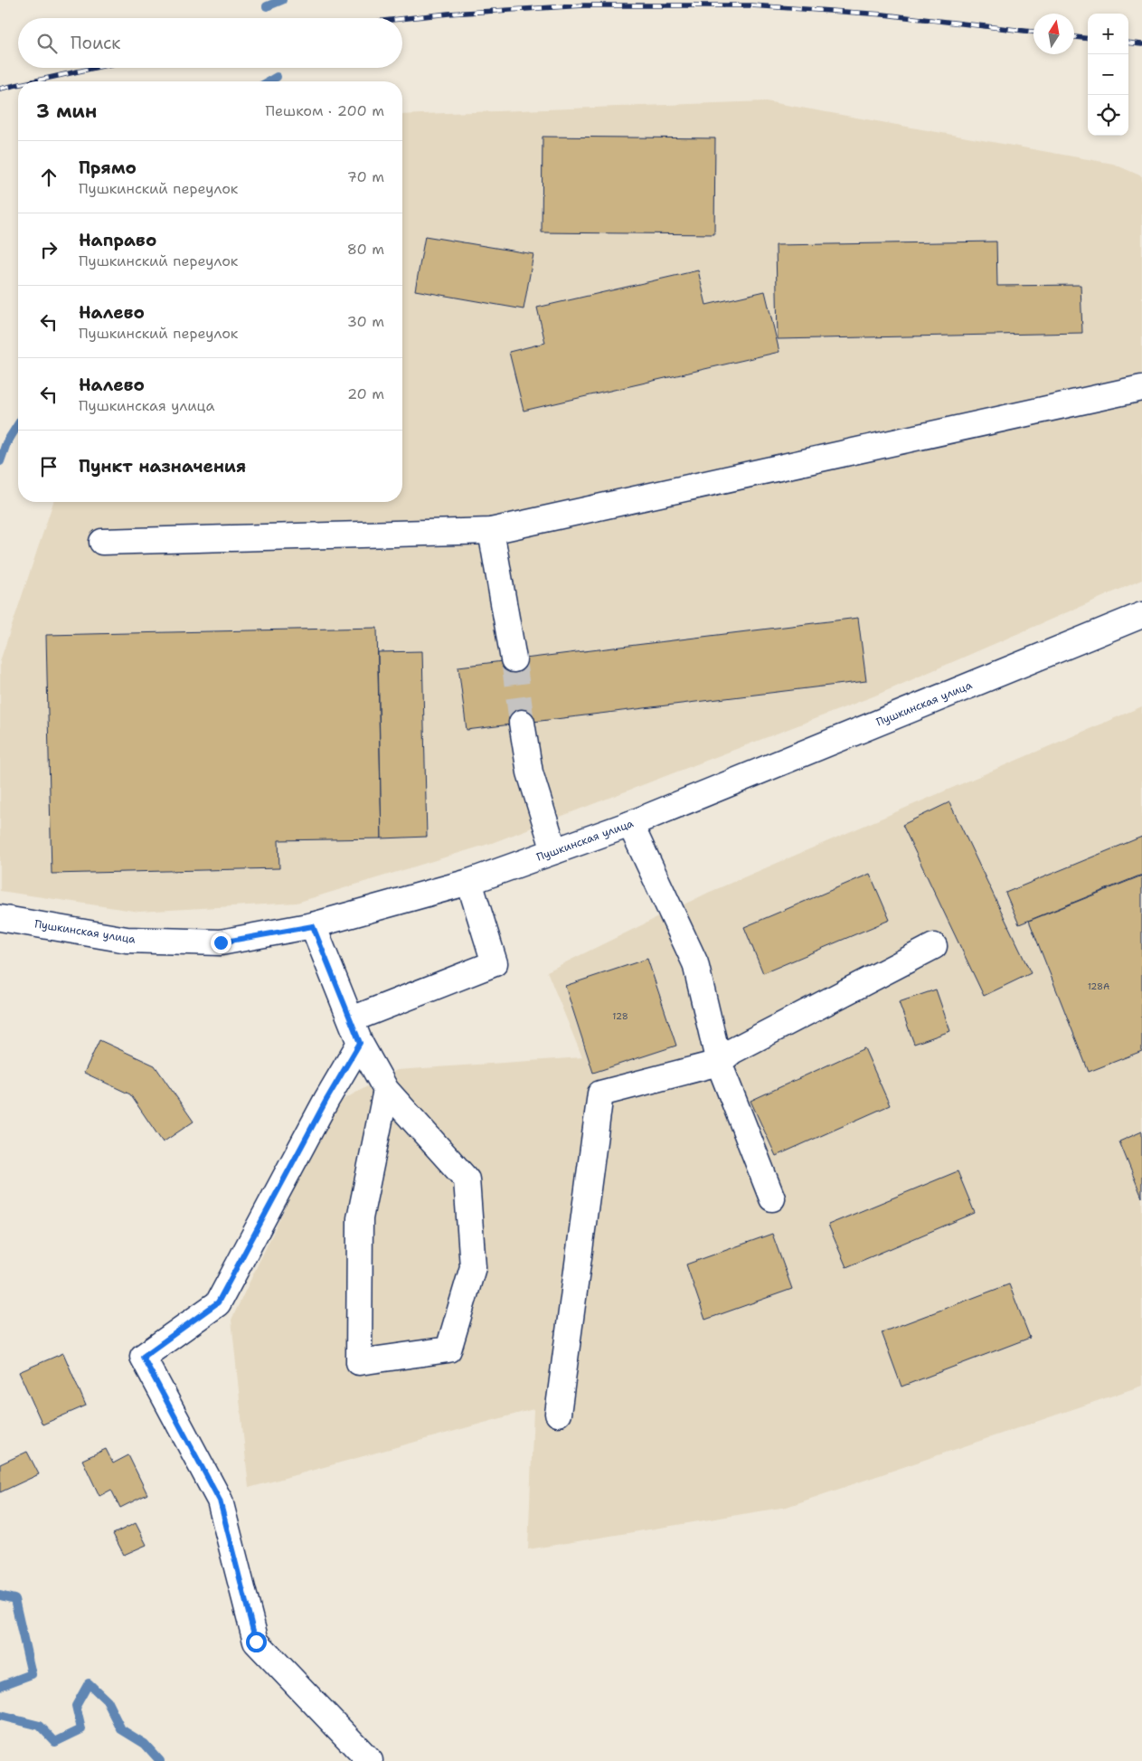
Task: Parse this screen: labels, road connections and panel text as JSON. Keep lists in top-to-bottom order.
{
  "streets": {
    "street": ["Пушкинская улица"]
  },
  "house_numbers": ["128А", "128"],
  "north": "top",
  "page": {
    "map_buttons": ["+", "−"],
    "search": "Поиск",
    "heading": ["3 мин", "Пешком · 200 m"],
    "list": [
      ["Прямо", "Пушкинский переулок", "70 m"],
      ["Направо", "Пушкинский переулок", "80 m"],
      ["Налево", "Пушкинский переулок", "30 m"],
      ["Налево", "Пушкинская улица", "20 m"],
      "Пункт назначения"
    ]
  }
}
